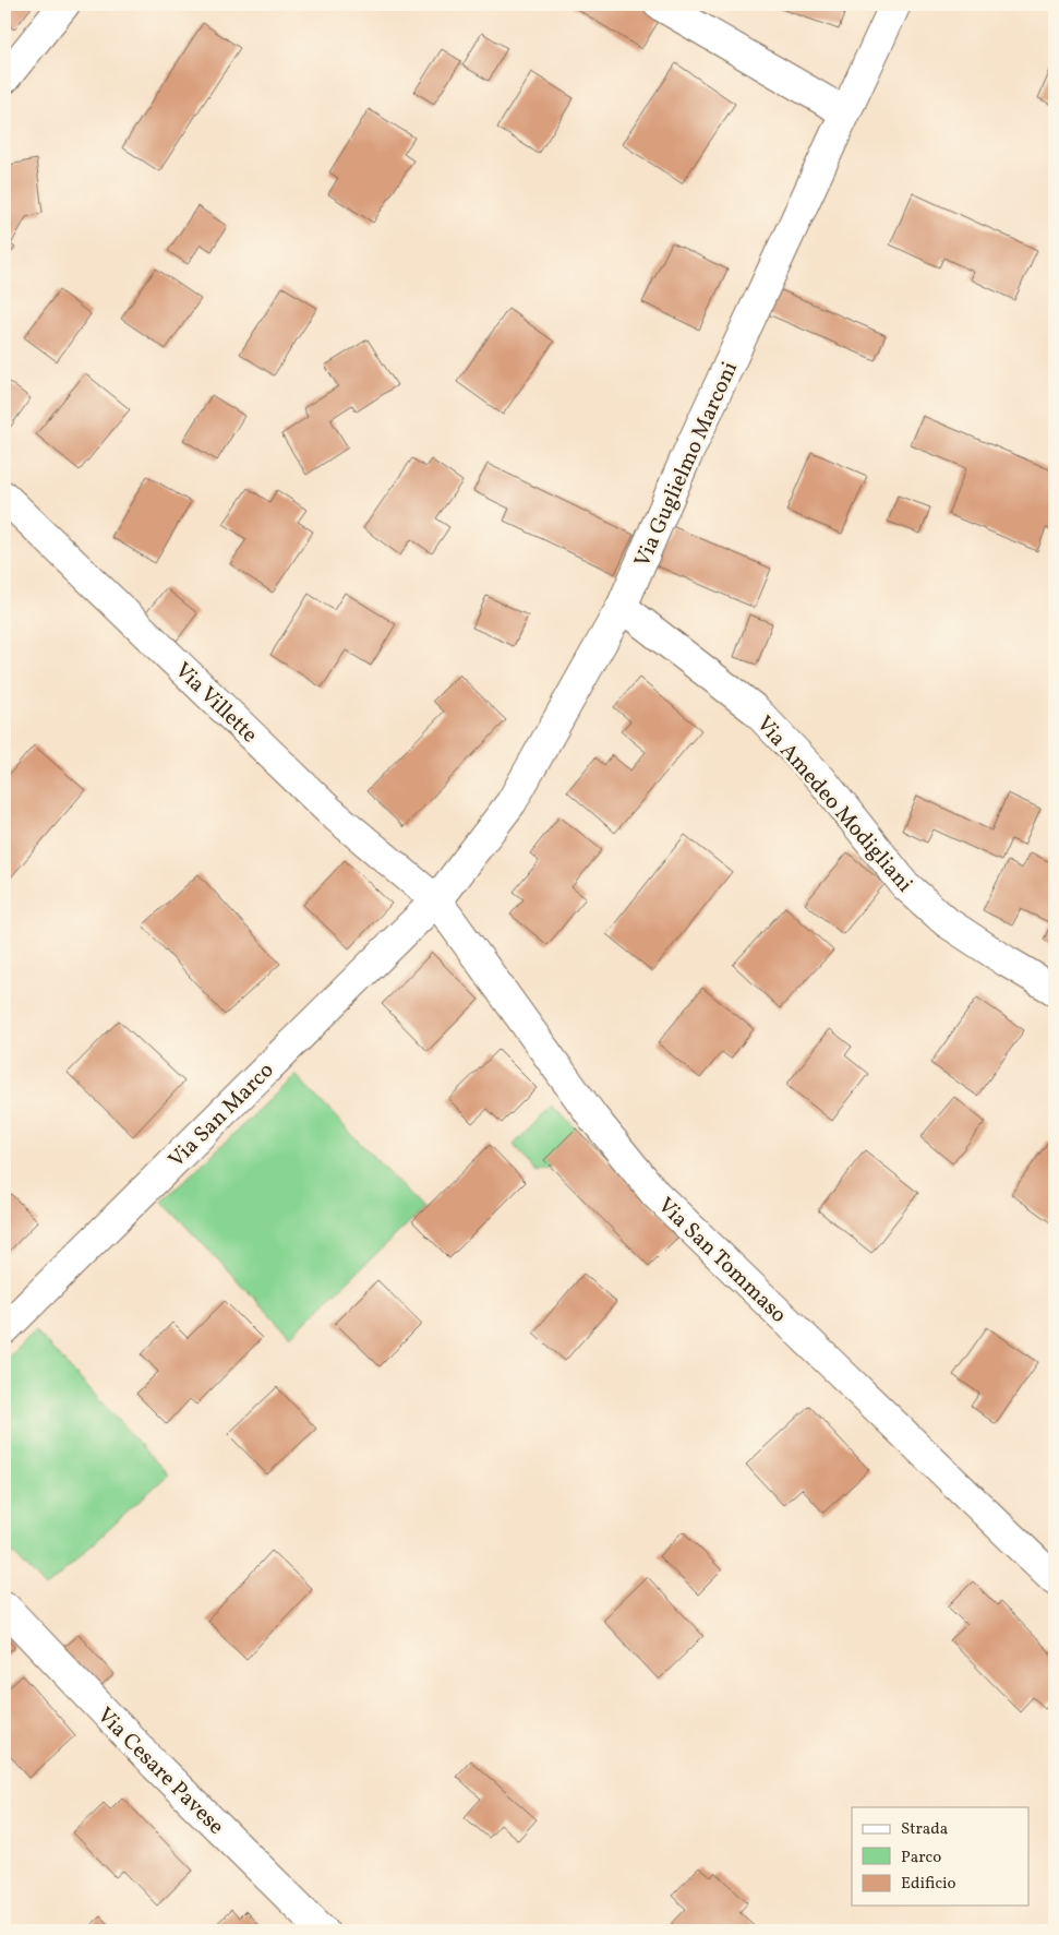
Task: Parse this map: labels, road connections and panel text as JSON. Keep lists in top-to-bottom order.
{
  "streets": {
    "street": [
      "Via Guglielmo Marconi",
      "Via Villette",
      "Via Amedeo Modigliani",
      "Via San Marco",
      "Via San Tommaso",
      "Via Cesare Pavese"
    ]
  },
  "crossings": [
    ["Via Guglielmo Marconi", "Via Villette"],
    ["Via Guglielmo Marconi", "Via Amedeo Modigliani"],
    ["Via Guglielmo Marconi", "Via San Marco"],
    ["Via Guglielmo Marconi", "Via San Tommaso"],
    ["Via Villette", "Via San Marco"],
    ["Via Villette", "Via San Tommaso"],
    ["Via San Marco", "Via San Tommaso"]
  ],
  "legend": ["Strada", "Parco", "Edificio"]
}
